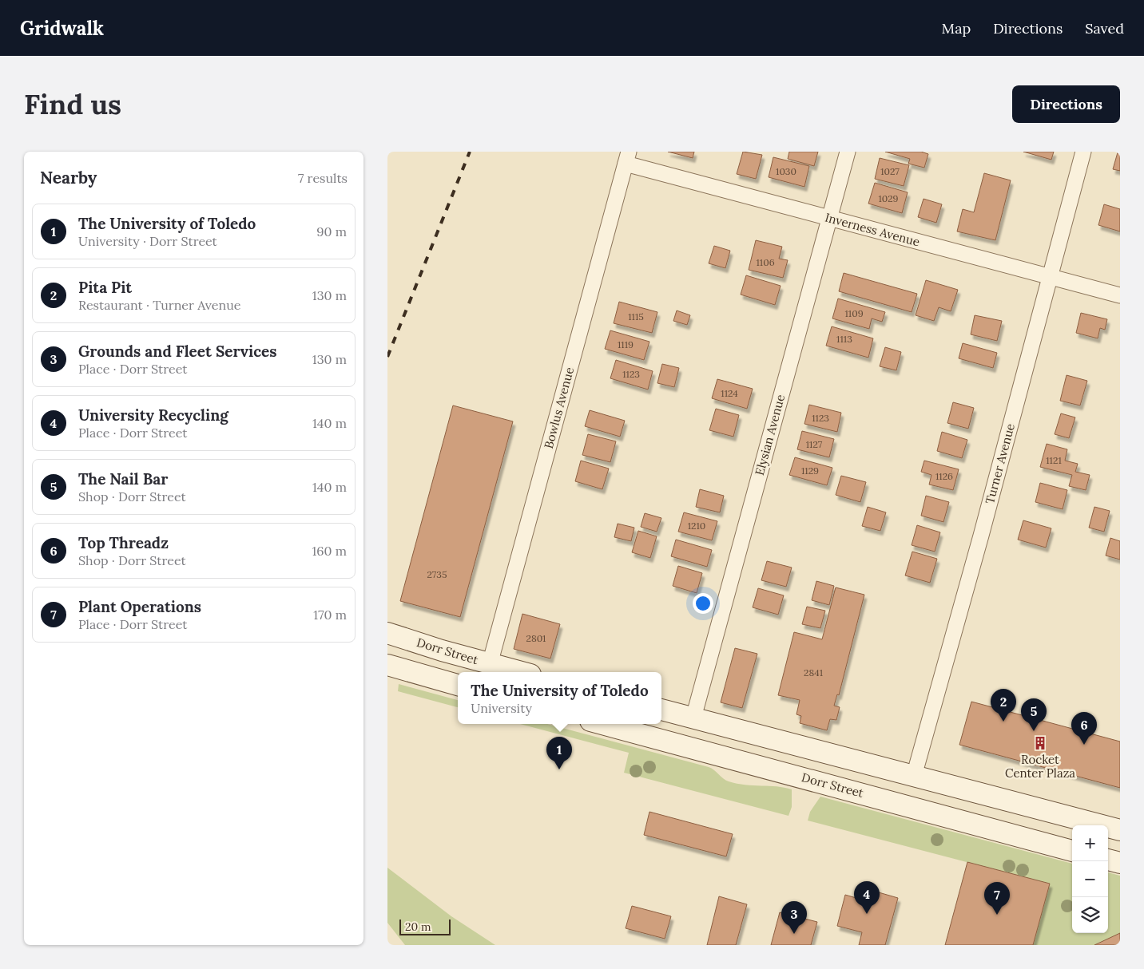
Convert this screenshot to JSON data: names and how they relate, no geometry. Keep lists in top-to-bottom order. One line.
{"streets":{"main road":["Dorr Street"],"street":["Inverness Avenue","Bowlus Avenue","Elysian Avenue","Turner Avenue"]},"crossings":[["Inverness Avenue","Bowlus Avenue"],["Inverness Avenue","Elysian Avenue"],["Inverness Avenue","Turner Avenue"],["Bowlus Avenue","Dorr Street"]],"places":{"building":["Rocket Center Plaza"]},"house_numbers":["1030","1027","1029","1106","1109","1115","1113","1119","1123","1124","1123","1127","1121","1129","1126","1210","2735","2801","2841"],"scale_bar":"20 m","page":{"header":"Gridwalk","nav":["Map","Directions","Saved"],"buttons":"Directions","title":"Find us","heading":["Nearby","7 results"],"list":[{"mark":"1","name":"The University of Toledo","note":"University · Dorr Street","value":"90 m"},{"mark":"2","name":"Pita Pit","note":"Restaurant · Turner Avenue","value":"130 m"},{"mark":"3","name":"Grounds and Fleet Services","note":"Place · Dorr Street","value":"130 m"},{"mark":"4","name":"University Recycling","note":"Place · Dorr Street","value":"140 m"},{"mark":"5","name":"The Nail Bar","note":"Shop · Dorr Street","value":"140 m"},{"mark":"6","name":"Top Threadz","note":"Shop · Dorr Street","value":"160 m"},{"mark":"7","name":"Plant Operations","note":"Place · Dorr Street","value":"170 m"}],"popup":["The University of Toledo","University"],"pins":["2","5","6","1","4","7","3"],"map_buttons":["+","−"],"scale":"20 m"}}
